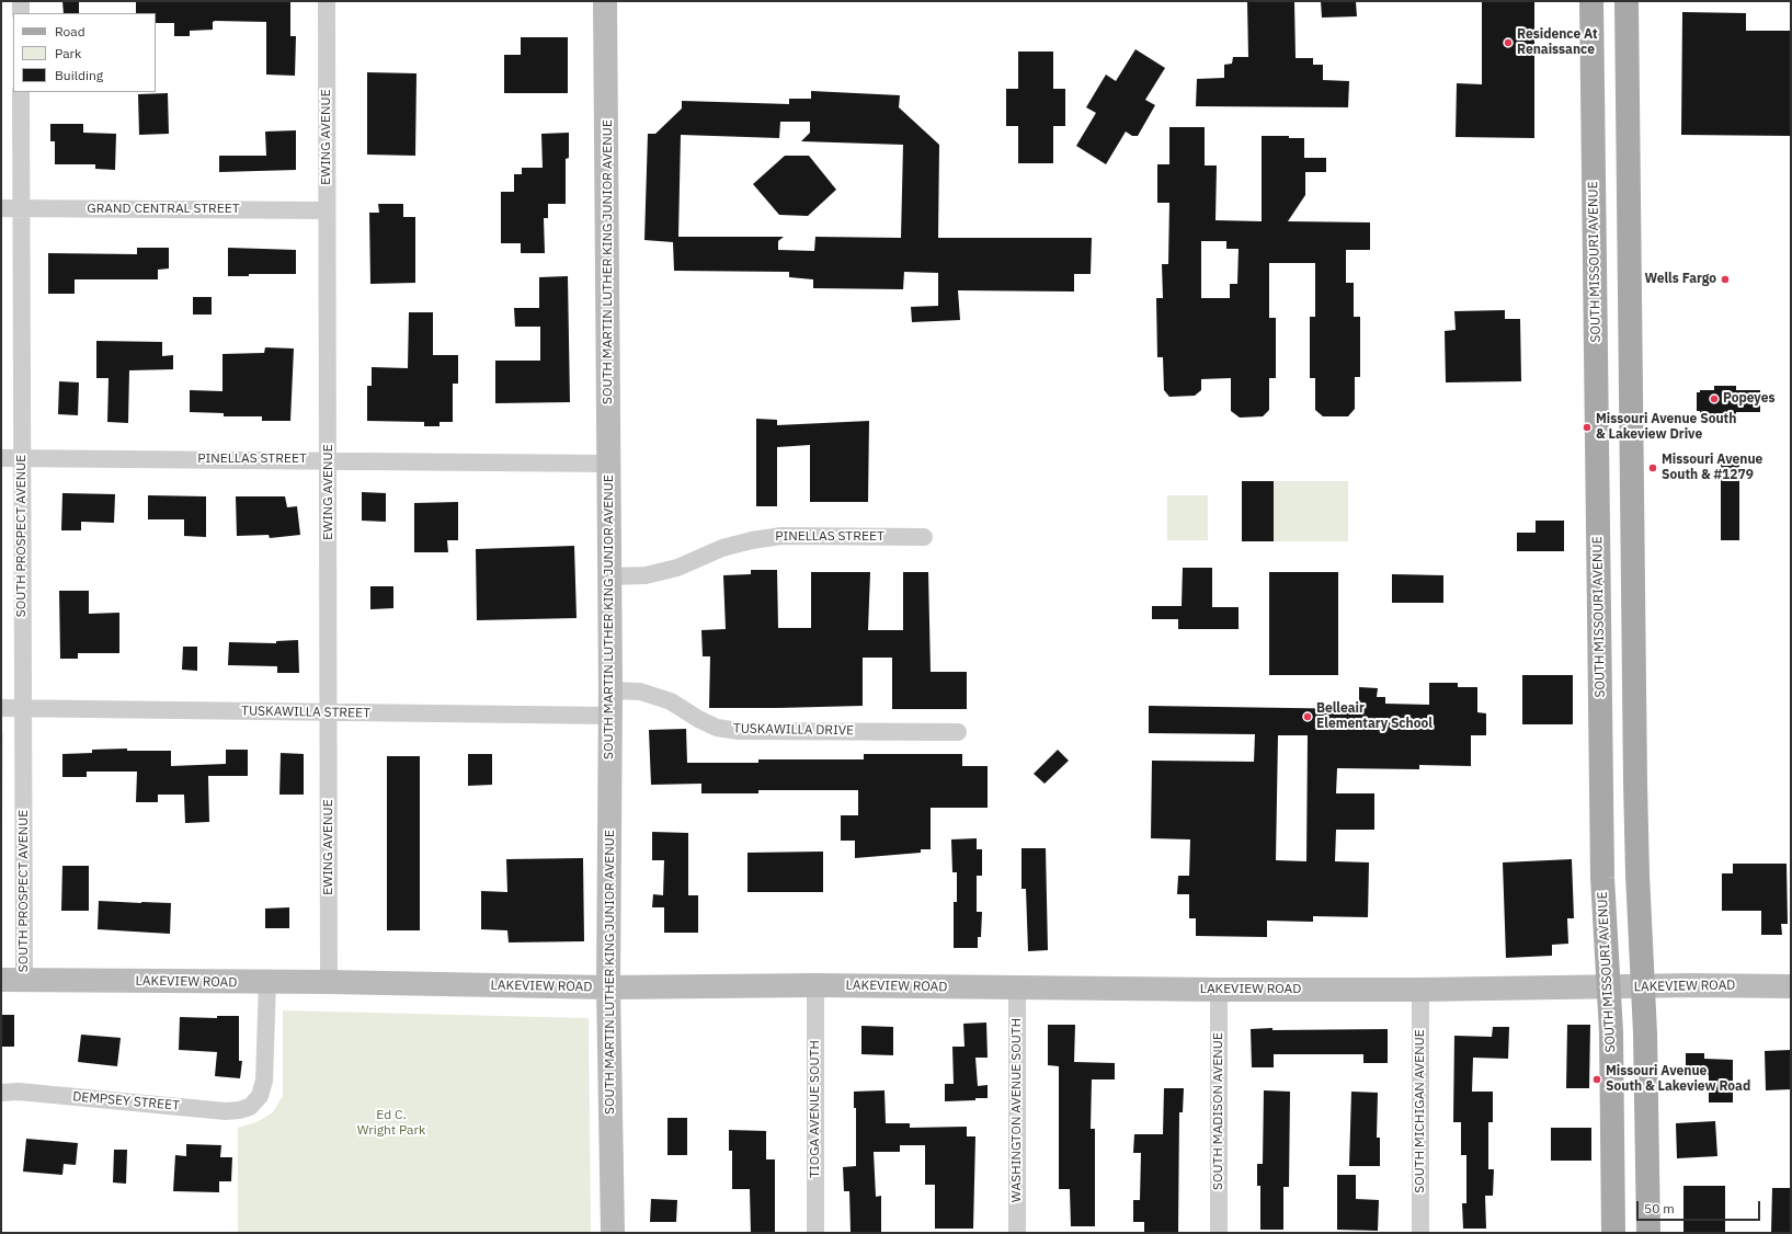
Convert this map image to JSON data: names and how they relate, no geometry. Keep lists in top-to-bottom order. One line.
{"streets":{"main road":["SOUTH MISSOURI AVENUE"],"street":["EWING AVENUE","GRAND CENTRAL STREET","SOUTH MARTIN LUTHER KING JUNIOR AVENUE","PINELLAS STREET","SOUTH PROSPECT AVENUE","TUSKAWILLA STREET","TUSKAWILLA DRIVE","LAKEVIEW ROAD","DEMPSEY STREET","TIOGA AVENUE SOUTH","WASHINGTON AVENUE SOUTH","SOUTH MADISON AVENUE","SOUTH MICHIGAN AVENUE"]},"crossings":[["EWING AVENUE","GRAND CENTRAL STREET"],["EWING AVENUE","PINELLAS STREET"],["EWING AVENUE","TUSKAWILLA STREET"],["EWING AVENUE","LAKEVIEW ROAD"],["GRAND CENTRAL STREET","SOUTH PROSPECT AVENUE"],["SOUTH MARTIN LUTHER KING JUNIOR AVENUE","PINELLAS STREET"],["SOUTH MARTIN LUTHER KING JUNIOR AVENUE","TUSKAWILLA STREET"],["SOUTH MARTIN LUTHER KING JUNIOR AVENUE","TUSKAWILLA DRIVE"],["SOUTH MARTIN LUTHER KING JUNIOR AVENUE","LAKEVIEW ROAD"],["SOUTH MISSOURI AVENUE","LAKEVIEW ROAD"],["PINELLAS STREET","SOUTH PROSPECT AVENUE"],["SOUTH PROSPECT AVENUE","TUSKAWILLA STREET"],["SOUTH PROSPECT AVENUE","LAKEVIEW ROAD"],["LAKEVIEW ROAD","DEMPSEY STREET"],["LAKEVIEW ROAD","TIOGA AVENUE SOUTH"],["LAKEVIEW ROAD","WASHINGTON AVENUE SOUTH"],["LAKEVIEW ROAD","SOUTH MADISON AVENUE"],["LAKEVIEW ROAD","SOUTH MICHIGAN AVENUE"]],"parks":["Ed C. Wright Park"],"places":["Residence At Renaissance","Wells Fargo","Popeyes","Missouri Avenue South & Lakeview Drive","Missouri Avenue South & #1279","Belleair Elementary School","Missouri Avenue South & Lakeview Road"],"legend":["Road","Park","Building"],"scale_bar":"50 m"}
